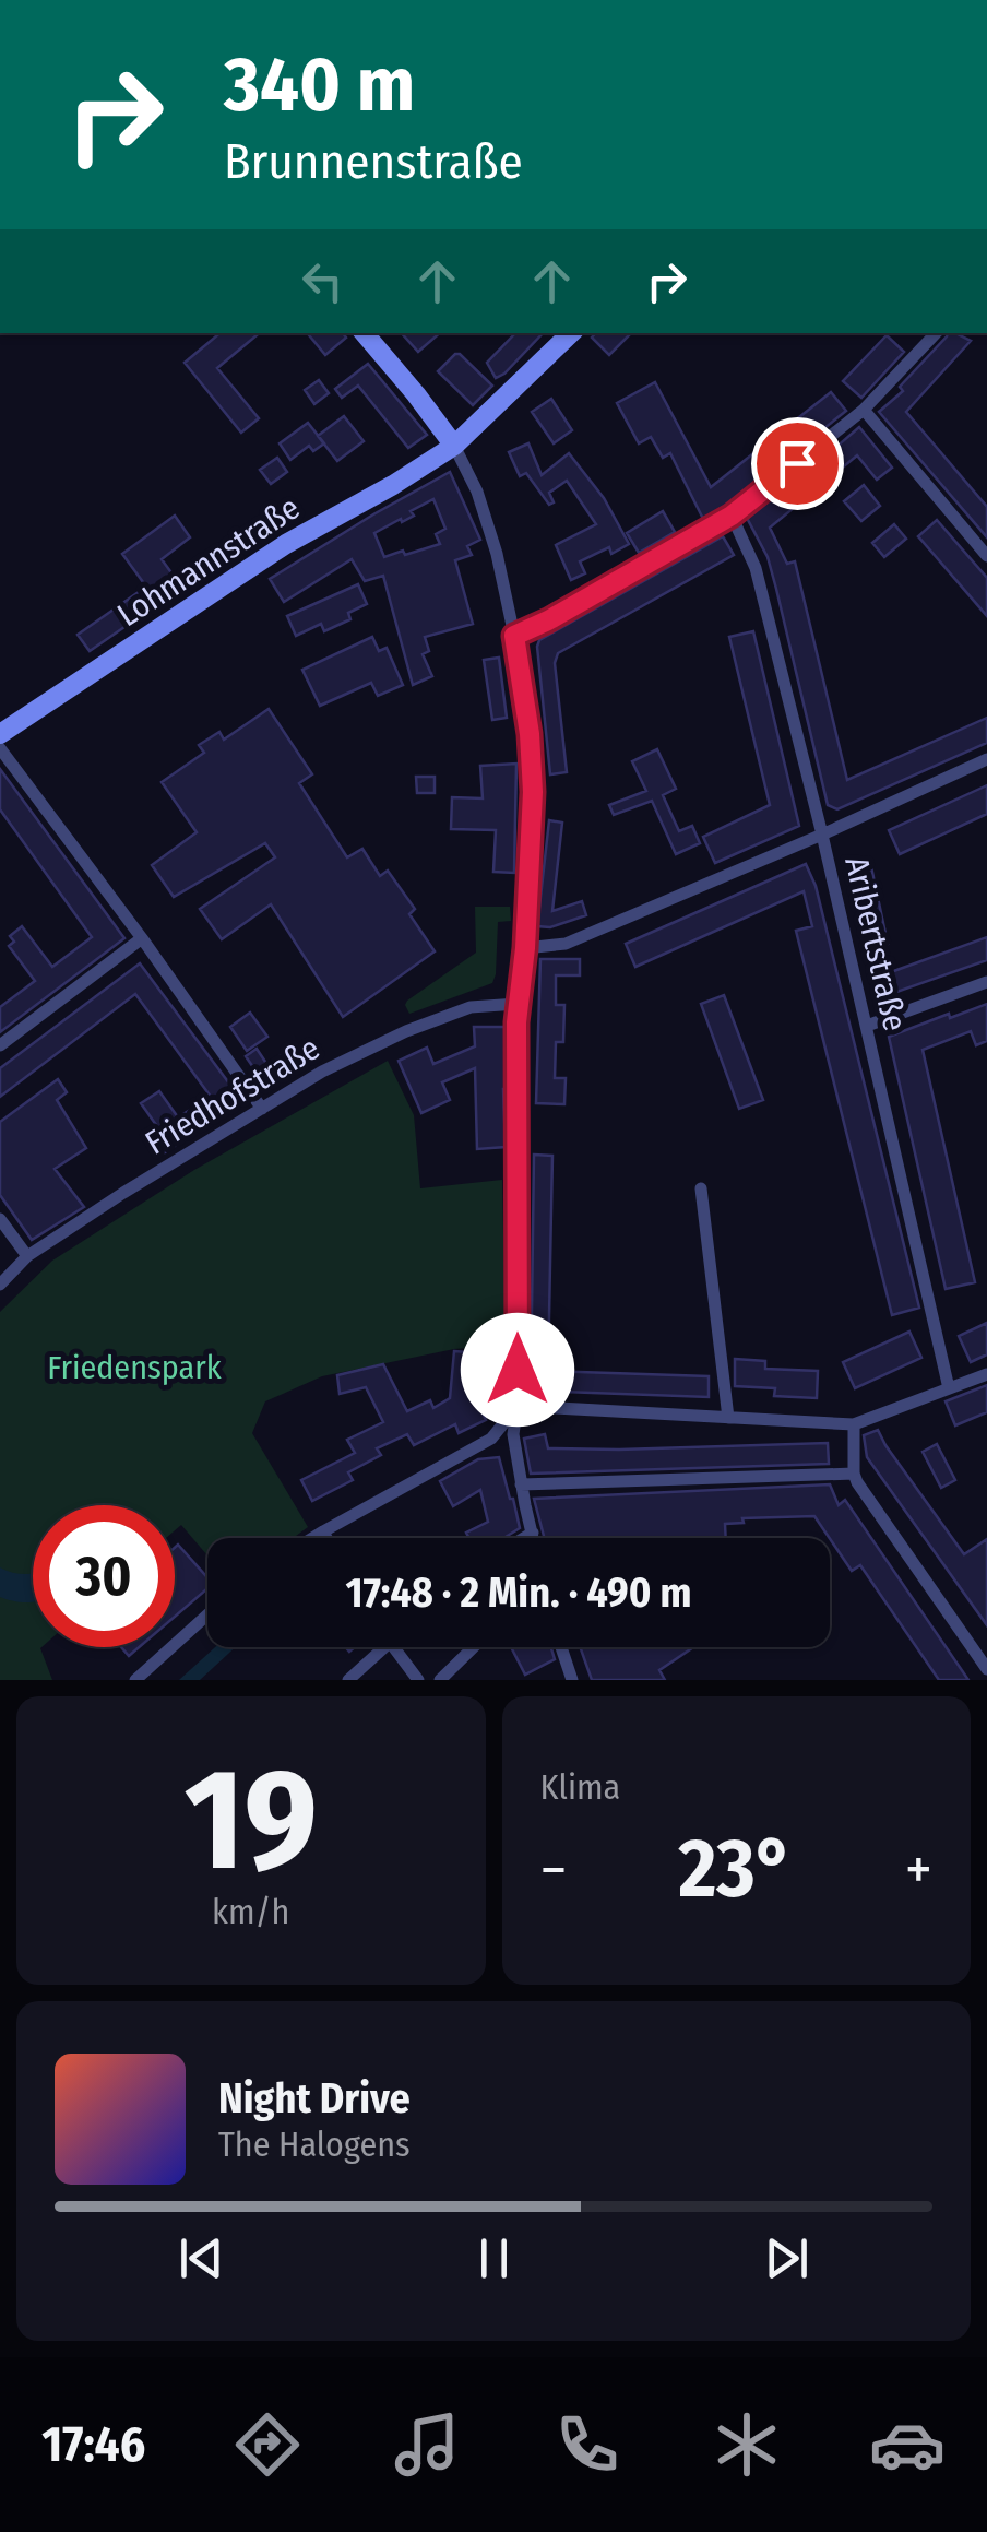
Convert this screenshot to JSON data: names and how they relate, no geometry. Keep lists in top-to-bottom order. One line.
{"streets":{"main road":["Lohmannstraße"],"street":["Aribertstraße","Friedhofstraße"]},"parks":["Friedenspark"],"page":{"turn":["340 m","Brunnenstraße"],"limit":"30","trip":"17:48 · 2 Min. · 490 m","tile":[["19","km/h"],"Klima"],"heat":["−","23°","+"],"song":["Night Drive","The Halogens"],"tabs":"17:46"}}
